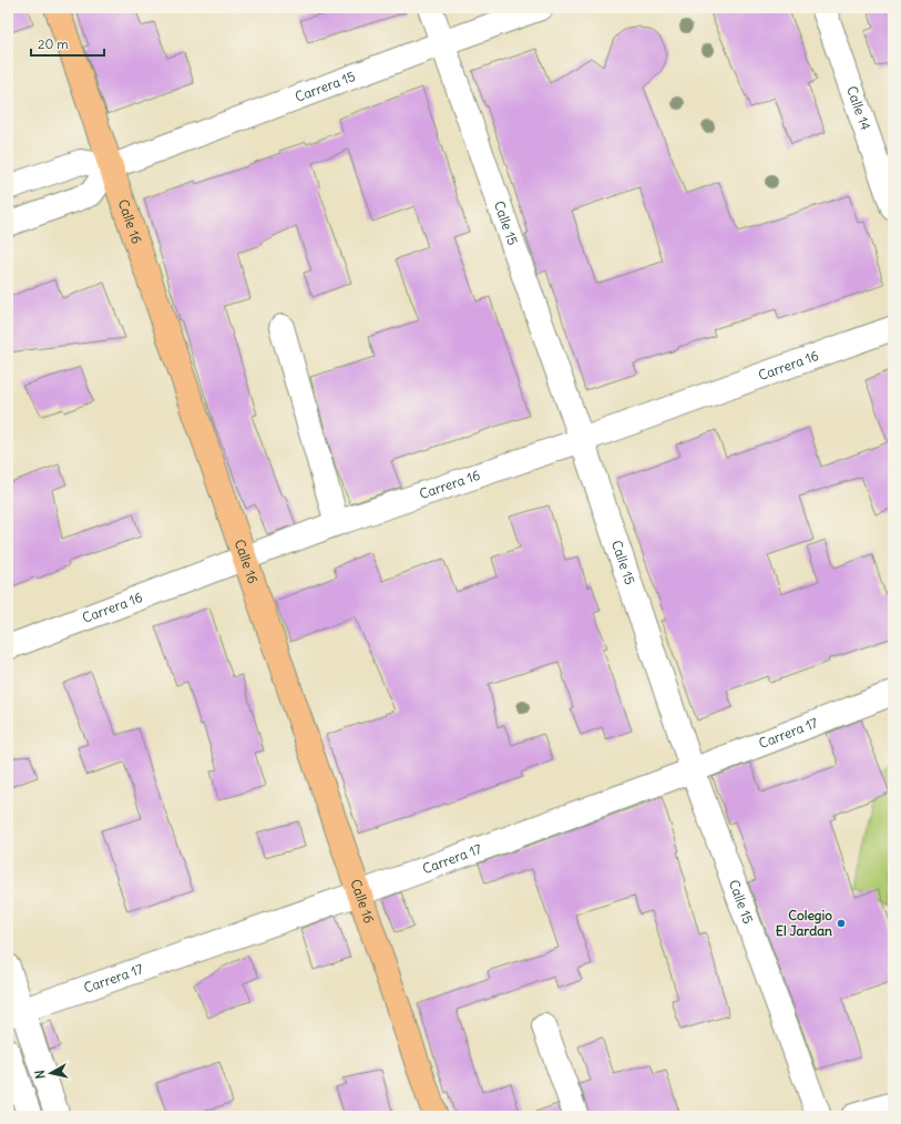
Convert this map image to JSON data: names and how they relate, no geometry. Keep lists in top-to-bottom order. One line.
{"streets":{"highway":["Calle 16"],"street":["Carrera 15","Calle 14","Calle 15","Carrera 16","Carrera 17"]},"crossings":[["Carrera 15","Calle 16"],["Carrera 15","Calle 15"],["Calle 16","Carrera 16"],["Calle 16","Carrera 17"],["Calle 15","Carrera 16"],["Calle 15","Carrera 17"]],"places":["Colegio El Jardan"],"scale_bar":"20 m","north":"left"}
